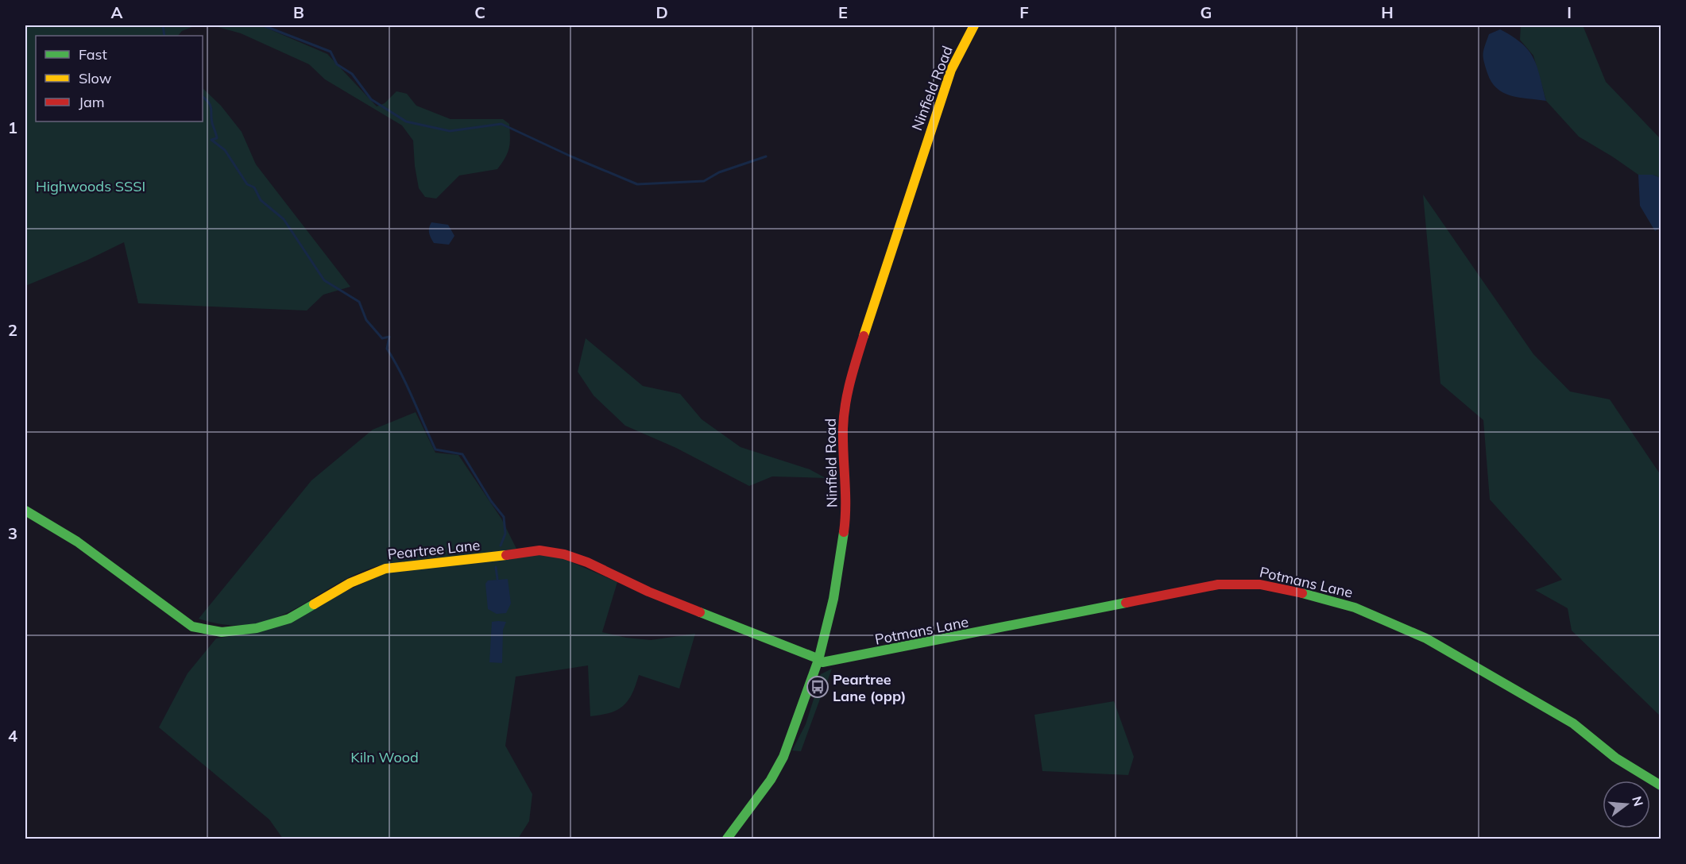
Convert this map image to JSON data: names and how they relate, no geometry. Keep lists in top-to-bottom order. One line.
{"streets":{"street":["Ninfield Road","Peartree Lane","Potmans Lane"]},"crossings":[["Ninfield Road","Peartree Lane"],["Ninfield Road","Potmans Lane"],["Peartree Lane","Potmans Lane"]],"parks":["Highwoods SSSI","Kiln Wood"],"places":{"bus stop":["Peartree Lane (opp)"]},"legend":["Fast","Slow","Jam"],"north":"right","grid":{"columns":["A","B","C","D","E","F","G","H","I"],"rows":["1","2","3","4"]}}
